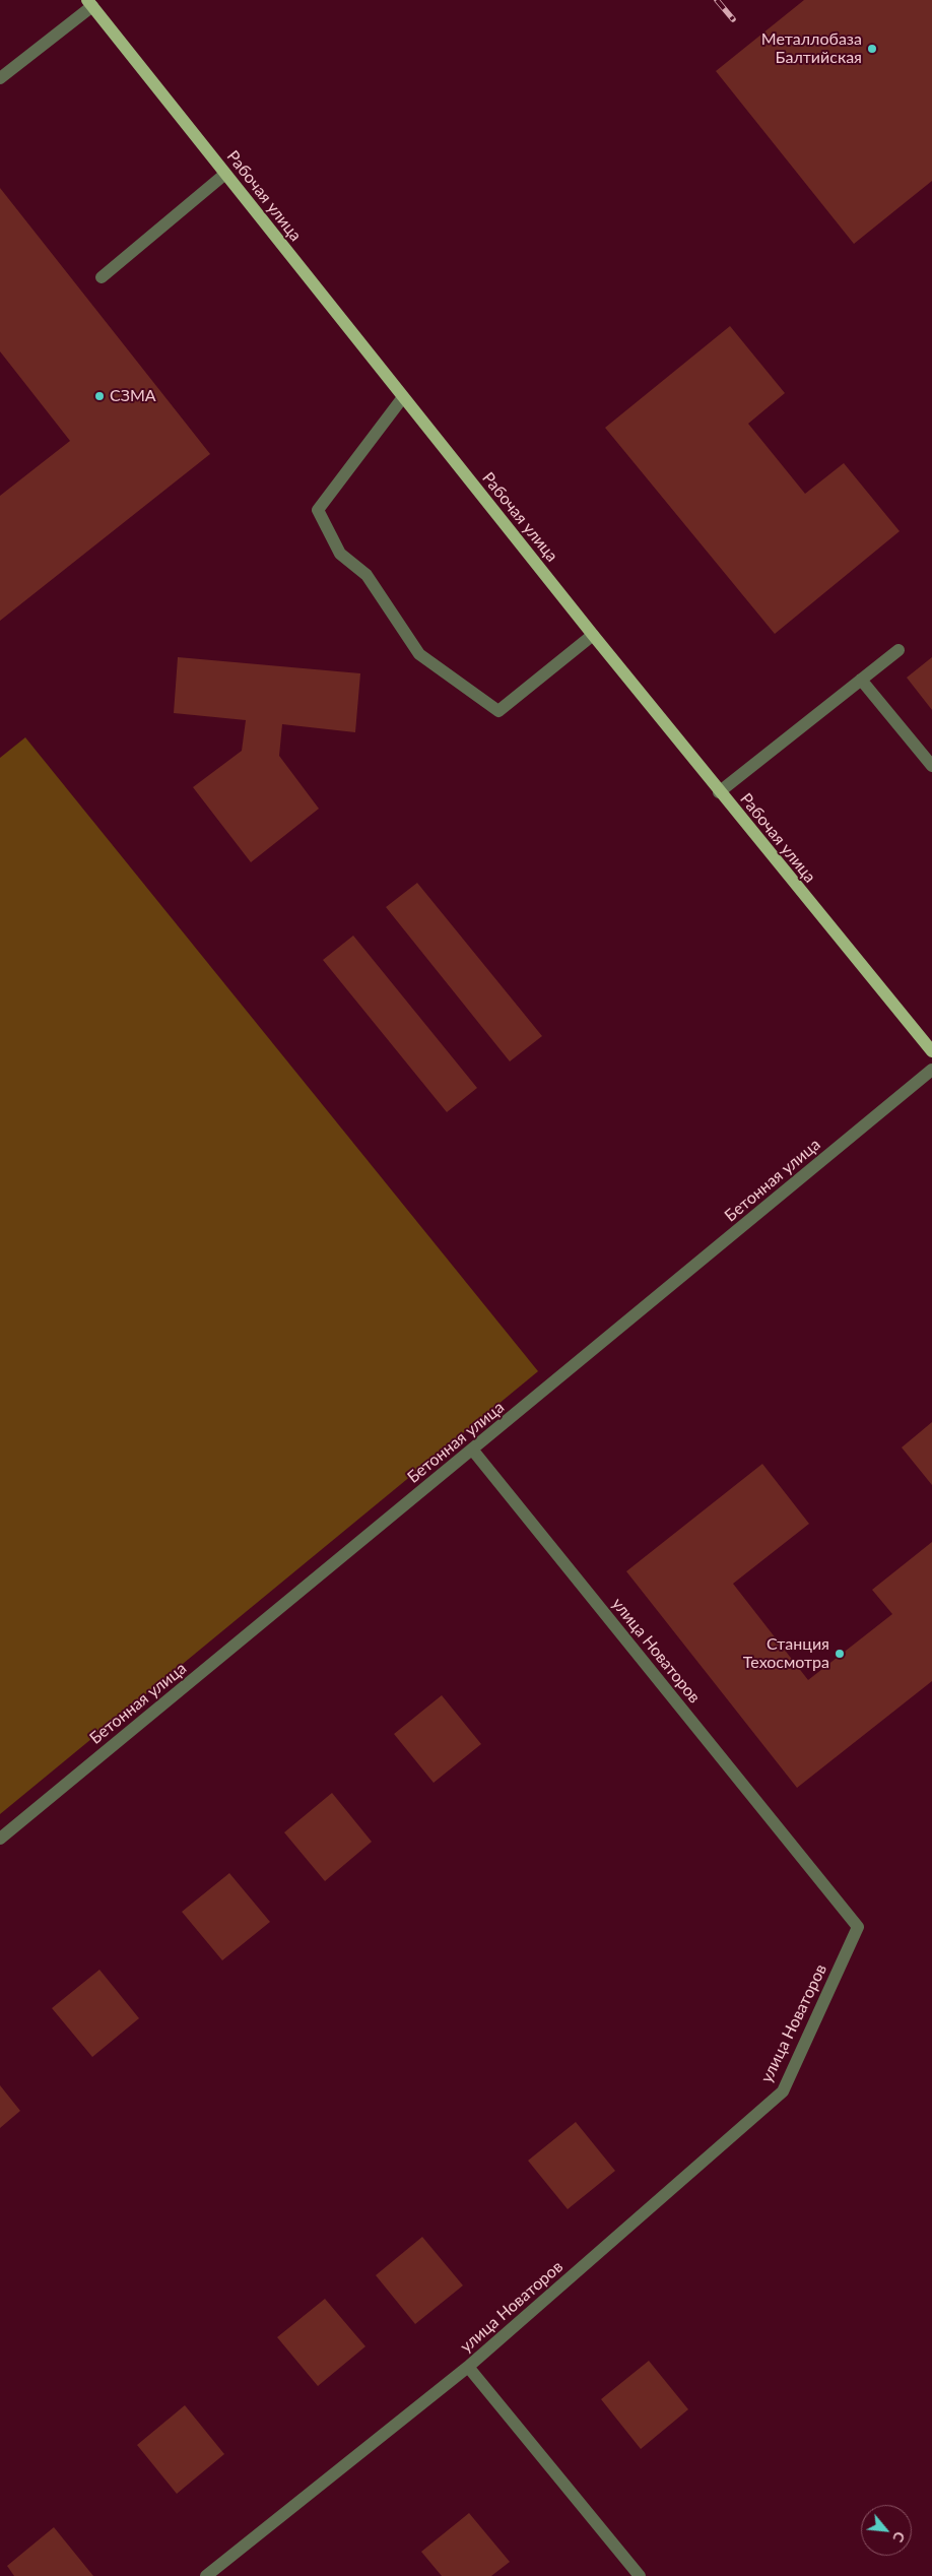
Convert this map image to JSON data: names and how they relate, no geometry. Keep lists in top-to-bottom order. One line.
{"streets":{"main road":["Рабочая улица"],"street":["Бетонная улица","улица Новаторов"]},"crossings":[["Бетонная улица","улица Новаторов"]],"places":["Металлобаза Балтийская","СЗМА","Станция Техосмотра"],"north":"bottom right"}
